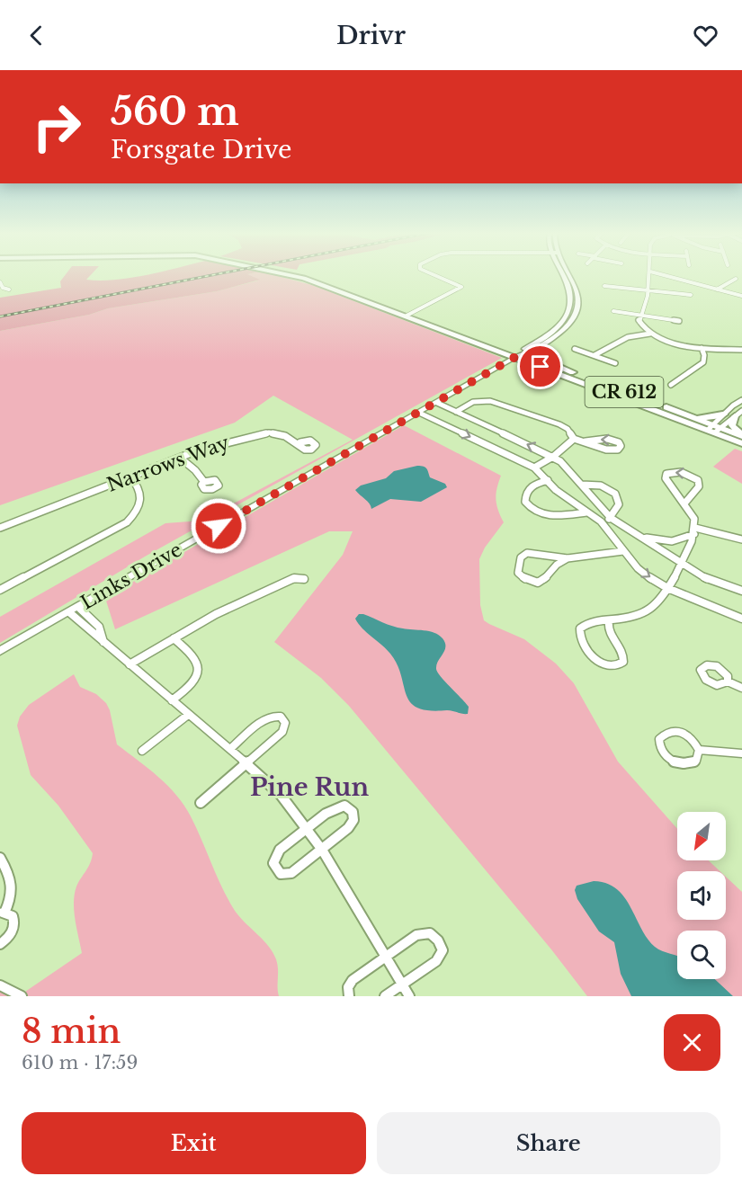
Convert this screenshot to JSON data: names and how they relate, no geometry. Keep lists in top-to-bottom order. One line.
{"streets":{"main road":["CR 612"],"street":["Narrows Way","Links Drive"]},"crossings":[["CR 612","Links Drive"]],"districts":["Pine Run"],"north":"bottom left","page":{"header":"Drivr","turn":["560 m","Forsgate Drive"],"heading":["8 min","610 m · 17:59"],"buttons":["Exit","Share"]}}
